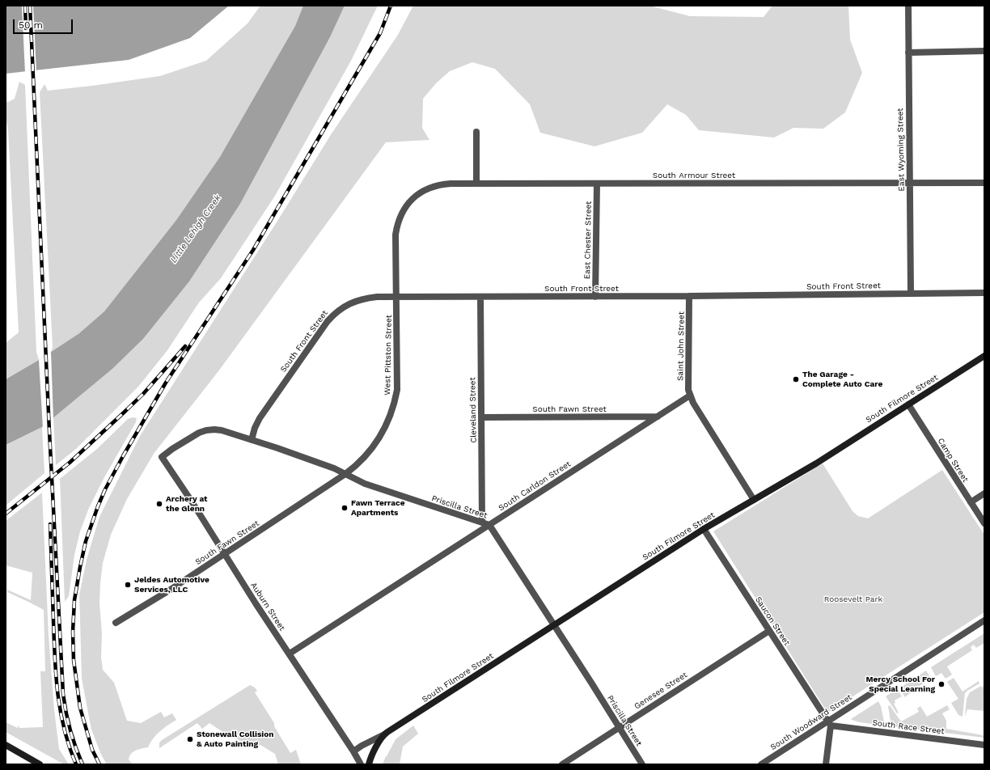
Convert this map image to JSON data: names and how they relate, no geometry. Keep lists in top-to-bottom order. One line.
{"streets":{"street":["East Wyoming Street","South Armour Street","East Chester Street","South Front Street","Saint John Street","West Pittston Street","South Filmore Street","South Fawn Street","Cleveland Street","Camp Street","South Carldon Street","Priscilla Street","Auburn Street","Saucon Street","Genesee Street","South Woodward Street","South Race Street"]},"crossings":[["East Wyoming Street","South Armour Street"],["East Wyoming Street","South Front Street"],["South Armour Street","East Chester Street"],["South Armour Street","West Pittston Street"],["East Chester Street","South Front Street"],["South Front Street","Saint John Street"],["South Front Street","West Pittston Street"],["South Front Street","Cleveland Street"],["South Front Street","Priscilla Street"],["Saint John Street","South Carldon Street"],["West Pittston Street","South Fawn Street"],["West Pittston Street","Priscilla Street"],["South Filmore Street","Camp Street"],["South Filmore Street","Priscilla Street"],["South Filmore Street","Auburn Street"],["South Filmore Street","Saucon Street"],["South Fawn Street","Cleveland Street"],["South Fawn Street","South Carldon Street"],["South Fawn Street","Priscilla Street"],["South Fawn Street","Auburn Street"],["Cleveland Street","South Carldon Street"],["Cleveland Street","Priscilla Street"],["South Carldon Street","Priscilla Street"],["South Carldon Street","Auburn Street"],["Priscilla Street","Auburn Street"],["Priscilla Street","Genesee Street"],["Saucon Street","Genesee Street"],["Saucon Street","South Woodward Street"],["Saucon Street","South Race Street"],["South Woodward Street","South Race Street"]],"water":["Little Lehigh Creek"],"parks":["Roosevelt Park"],"places":["The Garage - Complete Auto Care","Archery at the Glenn","Fawn Terrace Apartments","Jeldes Automotive Services, LLC","Mercy School For Special Learning","Stonewall Collision & Auto Painting"],"scale_bar":"50 m"}
